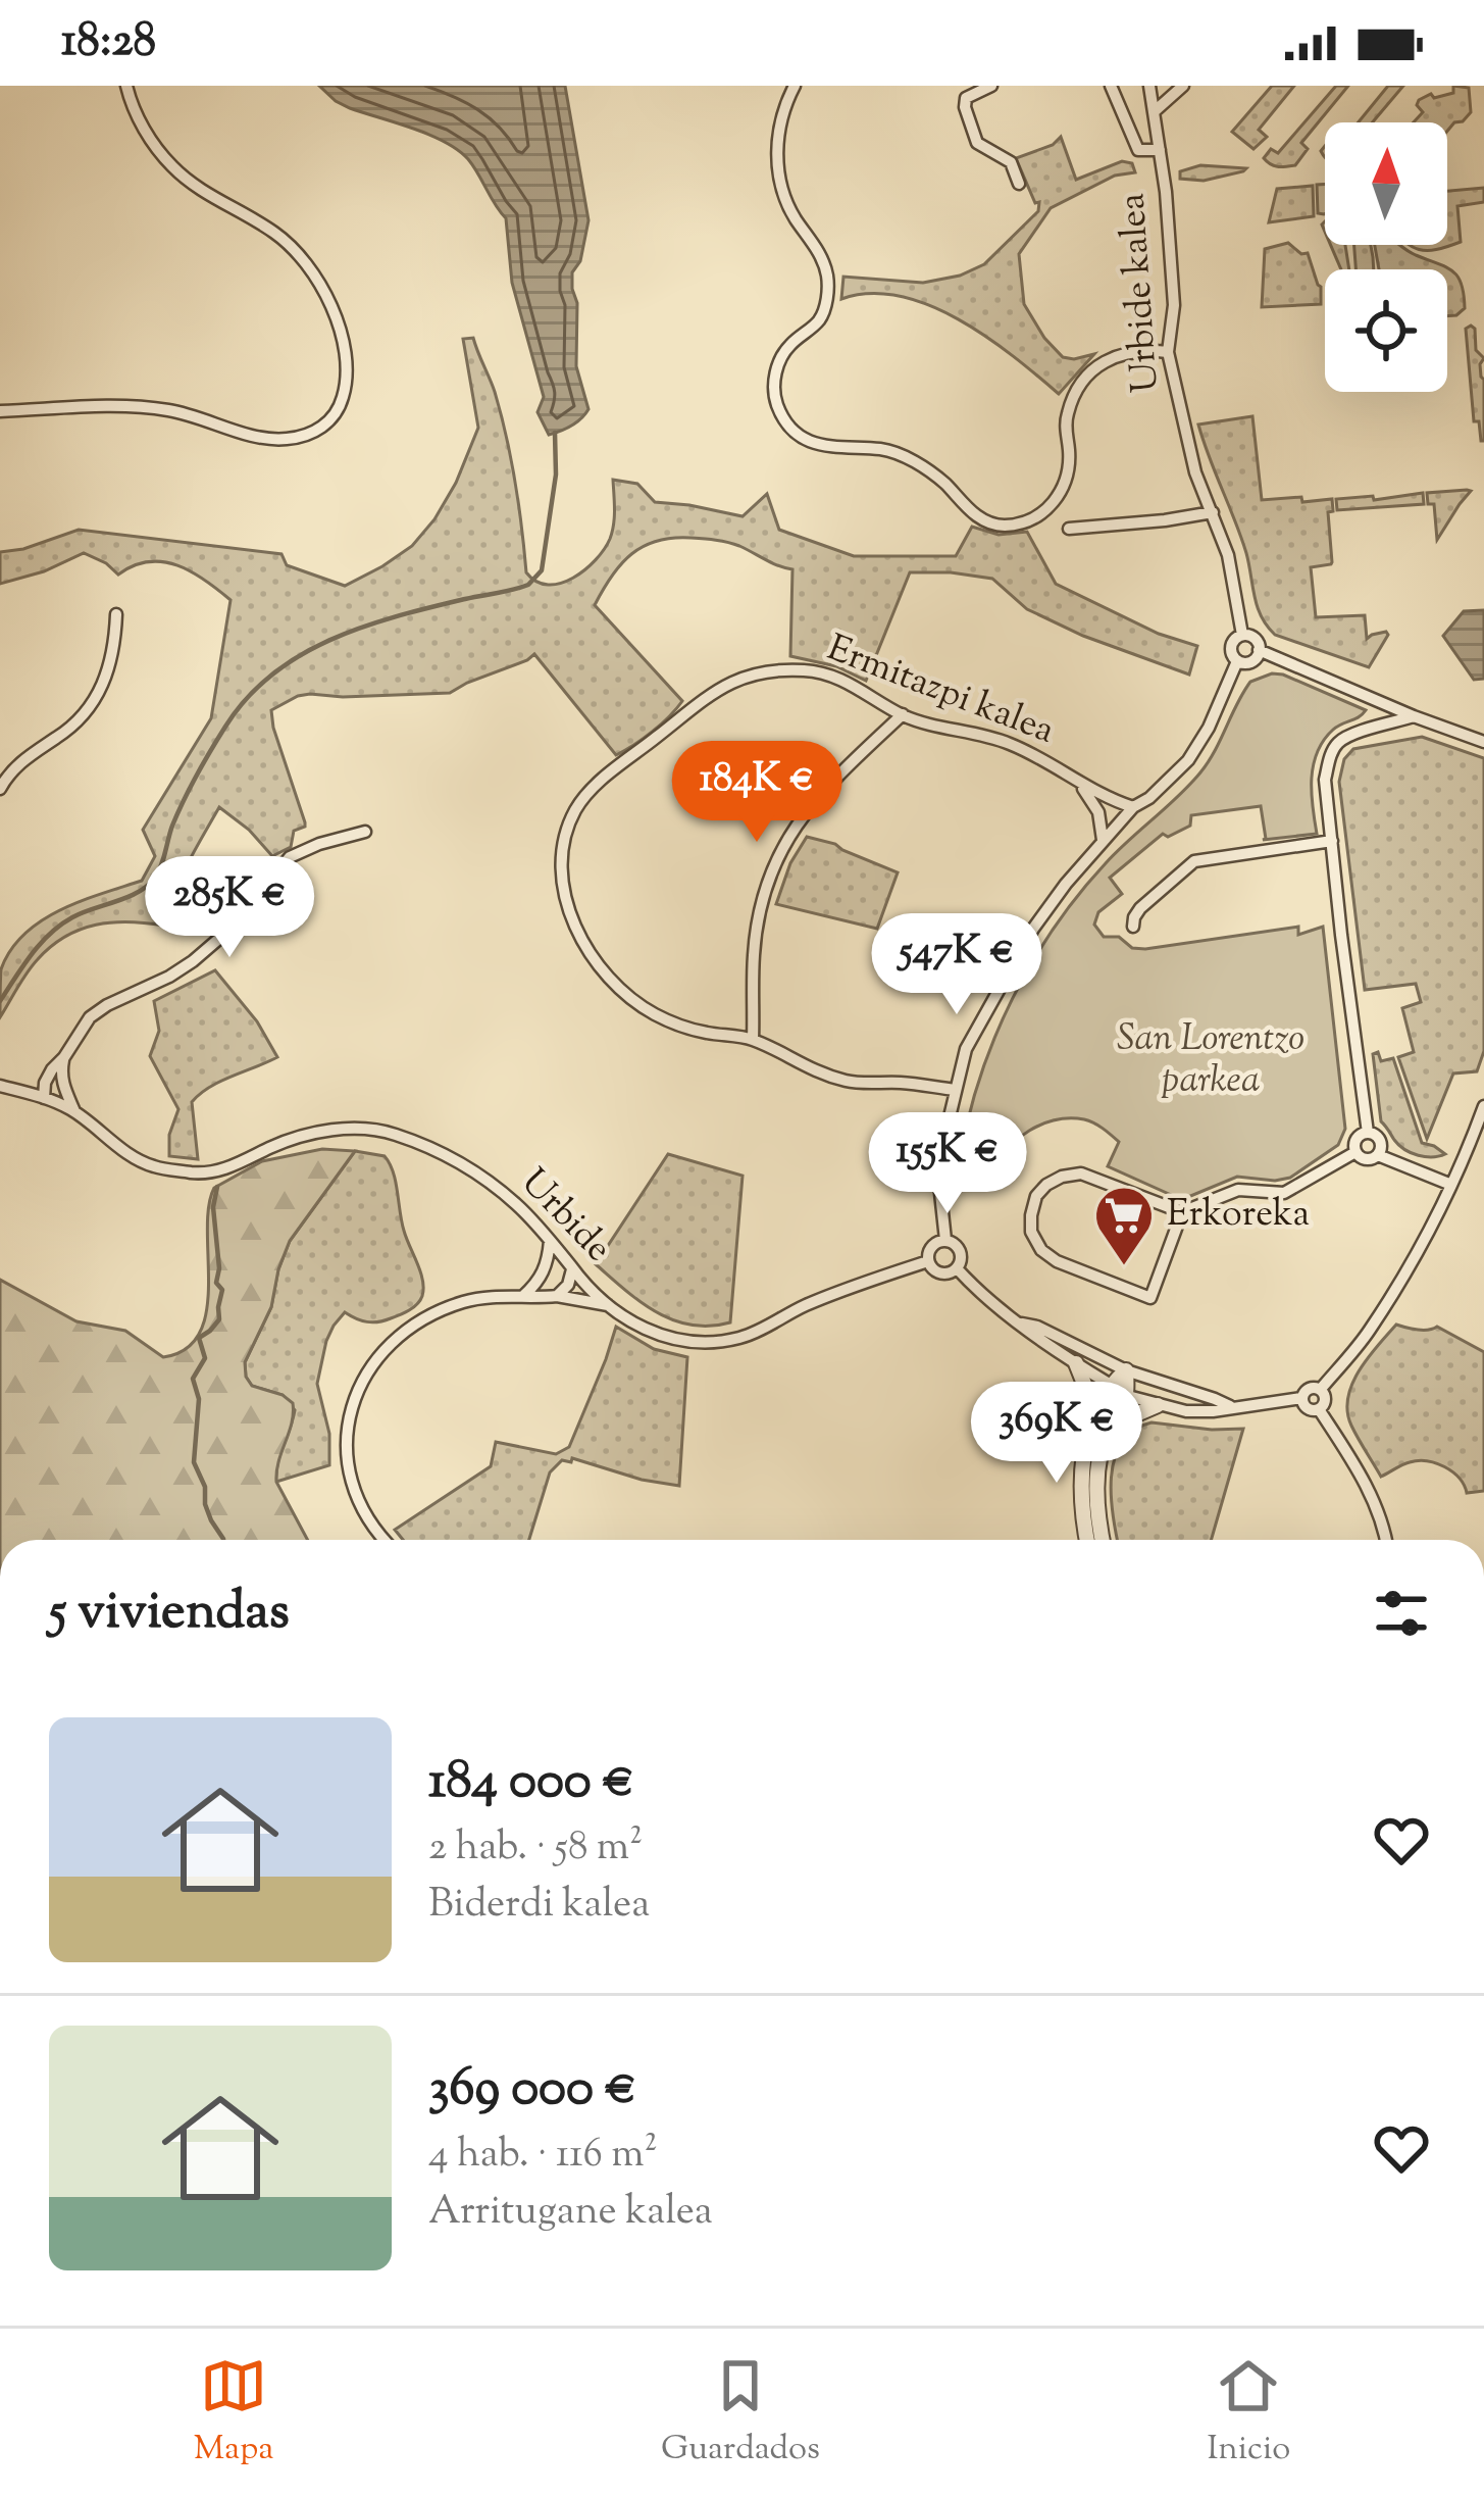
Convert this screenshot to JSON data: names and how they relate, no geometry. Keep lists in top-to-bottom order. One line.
{"streets":{"street":["Urbide kalea","Ermitazpi kalea","Urbide"]},"parks":["San Lorentzo parkea"],"places":{"supermarket":["Erkoreka"]},"north":"top","page":{"status":"18:28","price":["184K €","285K €","547K €","155K €","369K €"],"heading":"5 viviendas","list":[{"name":"184 000 €","note":"2 hab. · 58 m² · Biderdi kalea"},{"name":"369 000 €","note":"4 hab. · 116 m² · Arritugane kalea"}],"tabs":["Mapa","Guardados","Inicio"]}}
